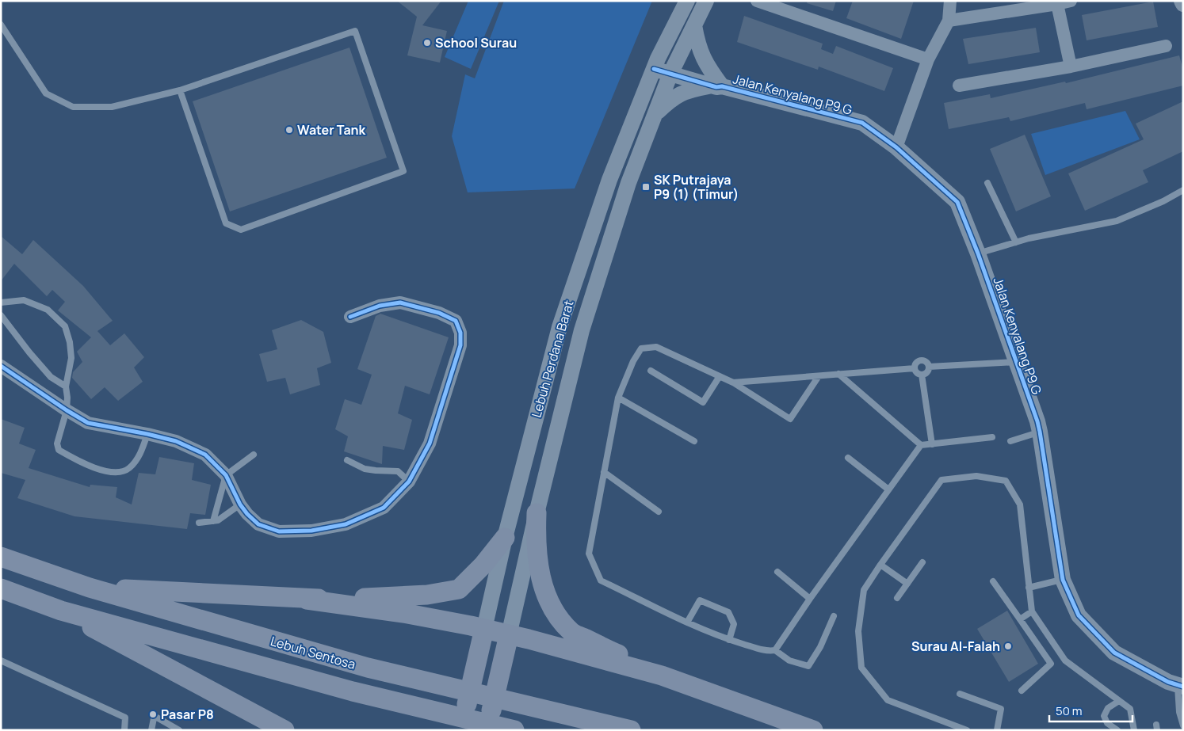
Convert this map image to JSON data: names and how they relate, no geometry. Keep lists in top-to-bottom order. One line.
{"streets":{"main road":["Lebuh Perdana Barat","Lebuh Sentosa"],"street":["Jalan Kenyalang P9 G"]},"crossings":[["Jalan Kenyalang P9 G","Lebuh Perdana Barat"]],"places":{"other":["School Surau","Water Tank","Surau Al-Falah","Pasar P8"],"transit":["SK Putrajaya P9 (1) (Timur)"]},"scale_bar":"50 m"}
